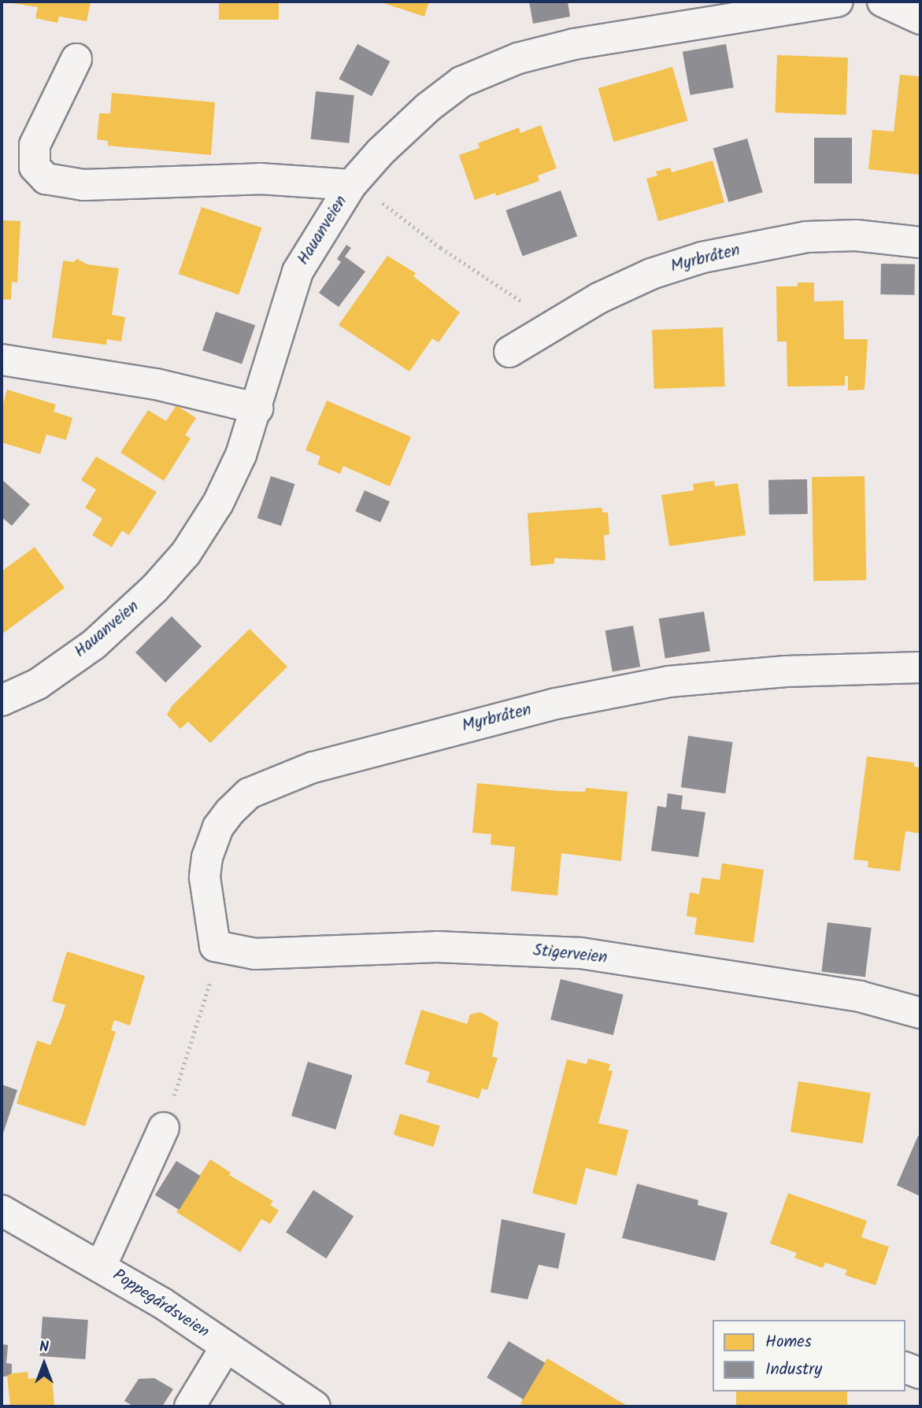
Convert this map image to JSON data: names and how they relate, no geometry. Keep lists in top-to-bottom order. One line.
{"streets":{"street":["Hauanveien","Myrbråten","Stigerveien","Poppegårdsveien"]},"crossings":[["Myrbråten","Stigerveien"]],"legend":["Homes","Industry"],"north":"top"}
